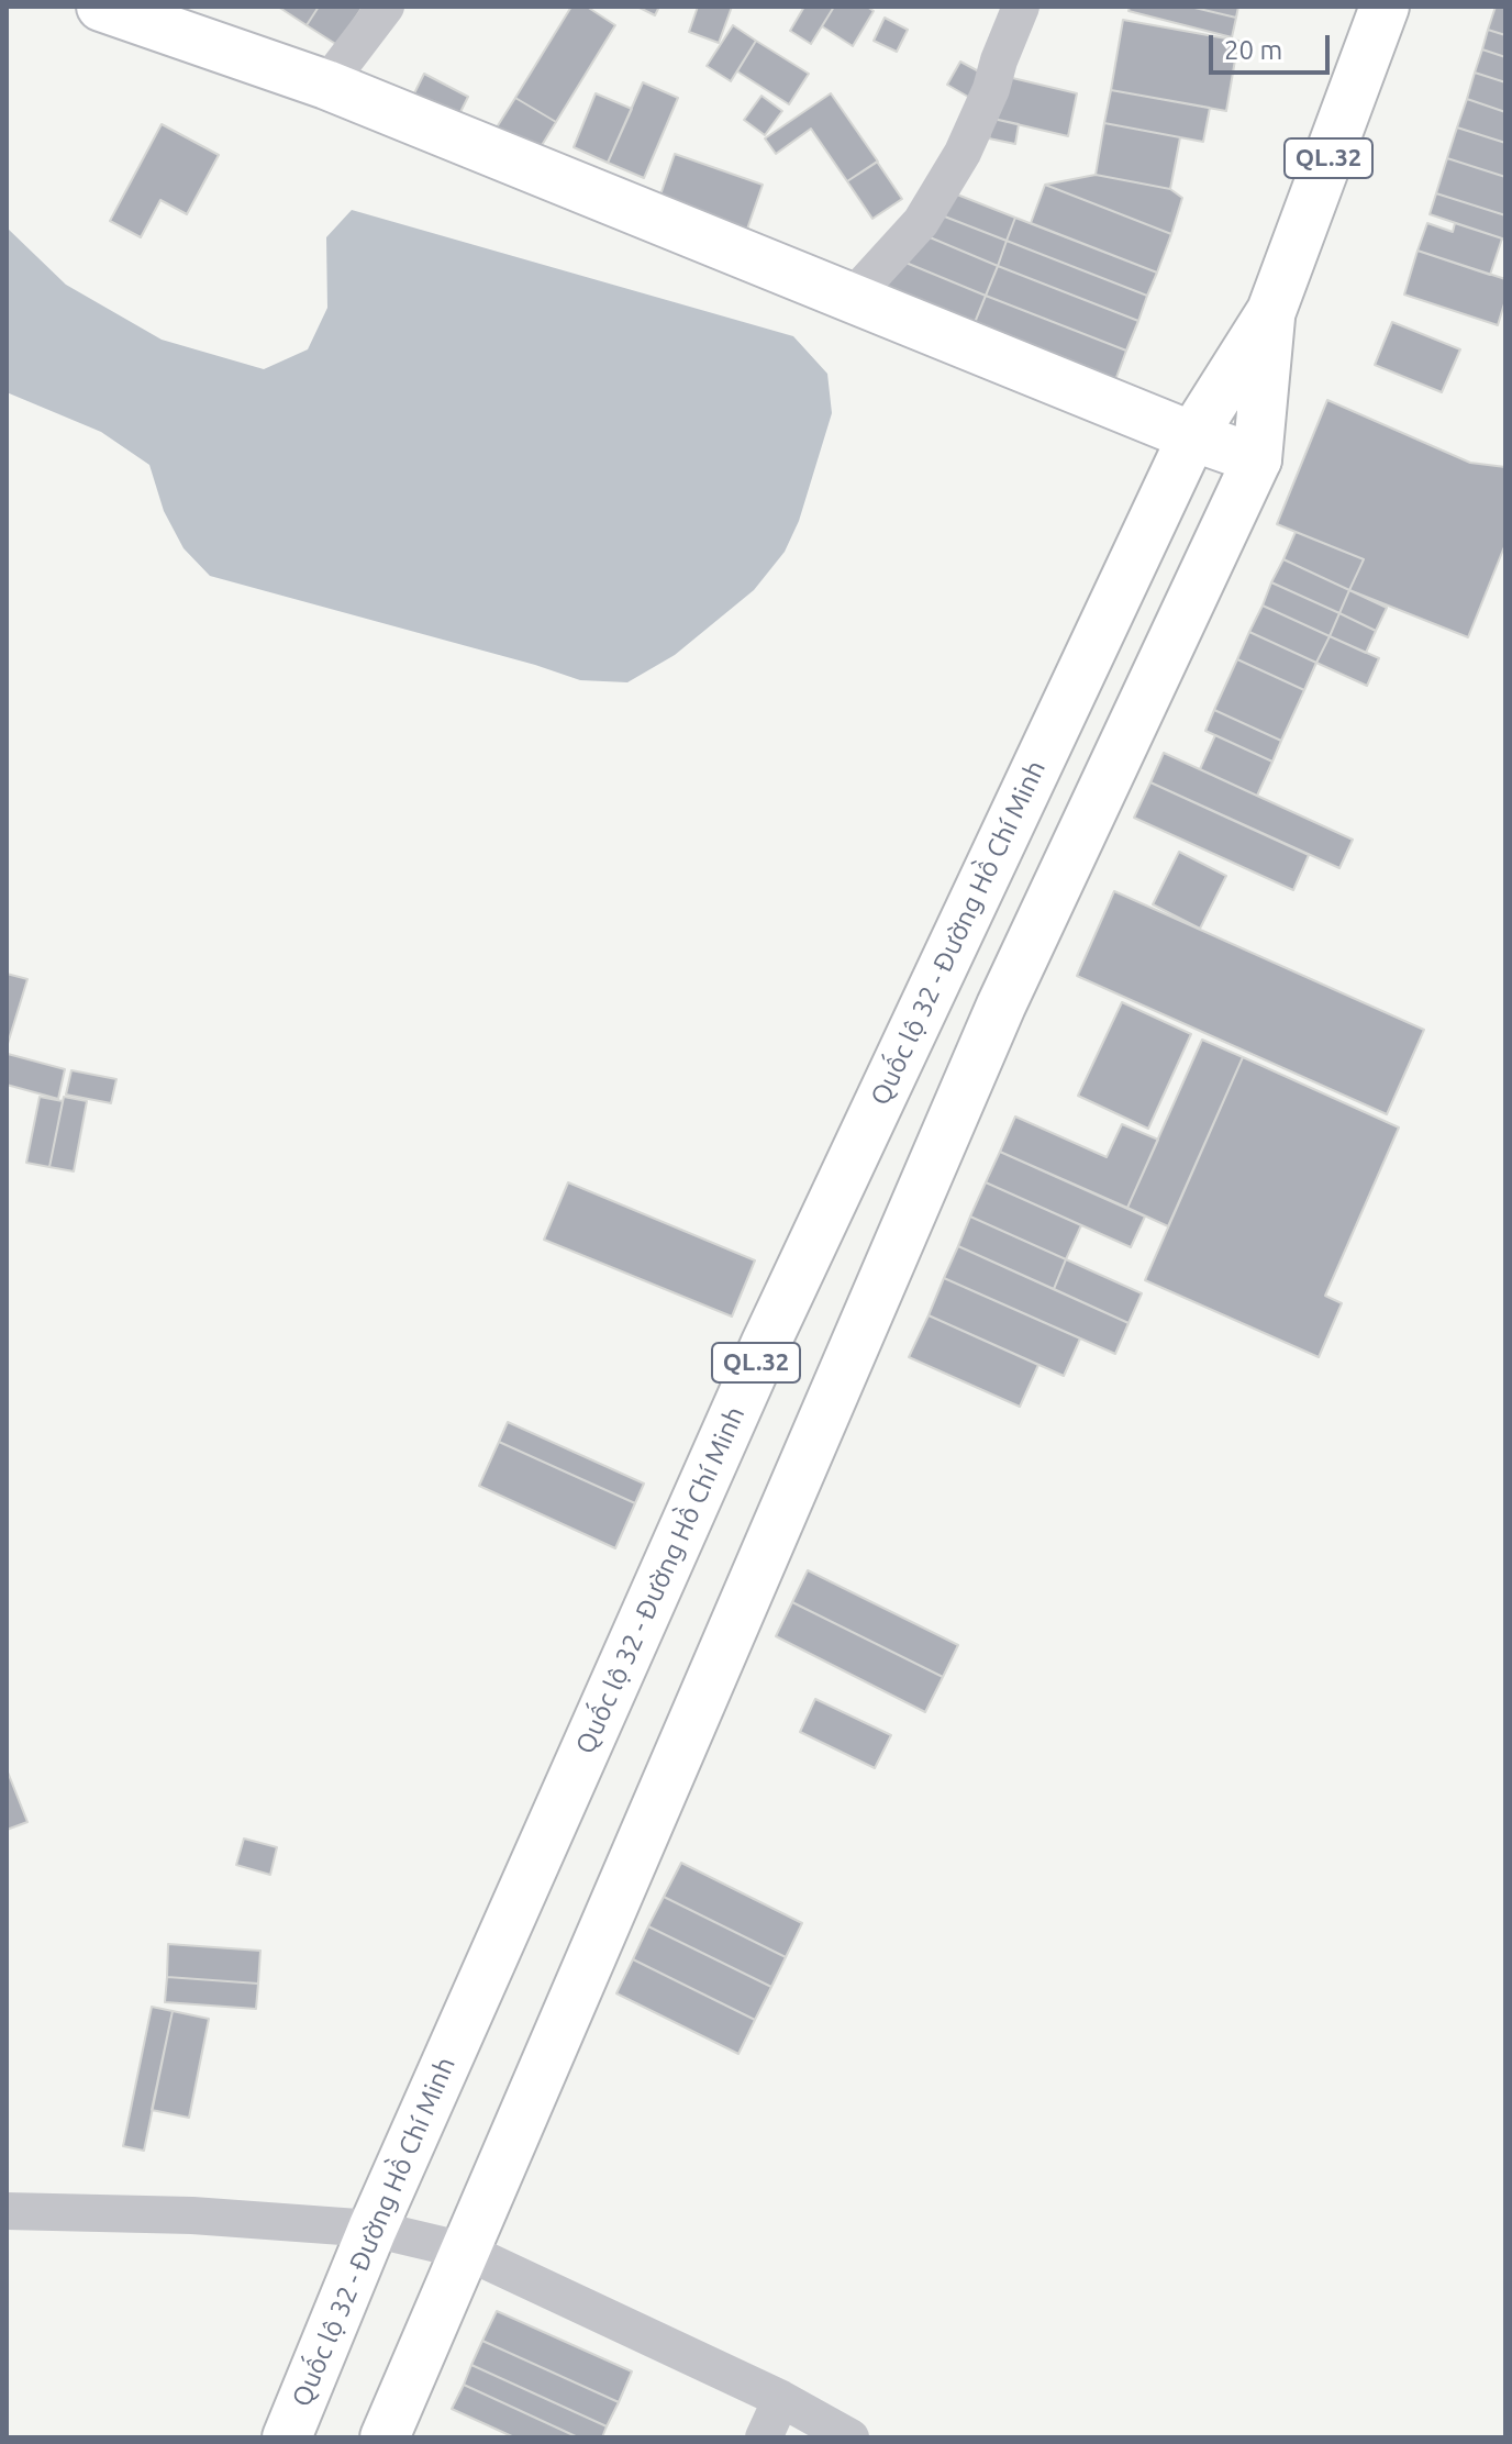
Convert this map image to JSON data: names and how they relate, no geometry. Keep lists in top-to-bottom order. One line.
{"streets":{"main road":["QL.32","Quốc lộ 32 - Đường Hồ Chí Minh"]},"scale_bar":"20 m"}
